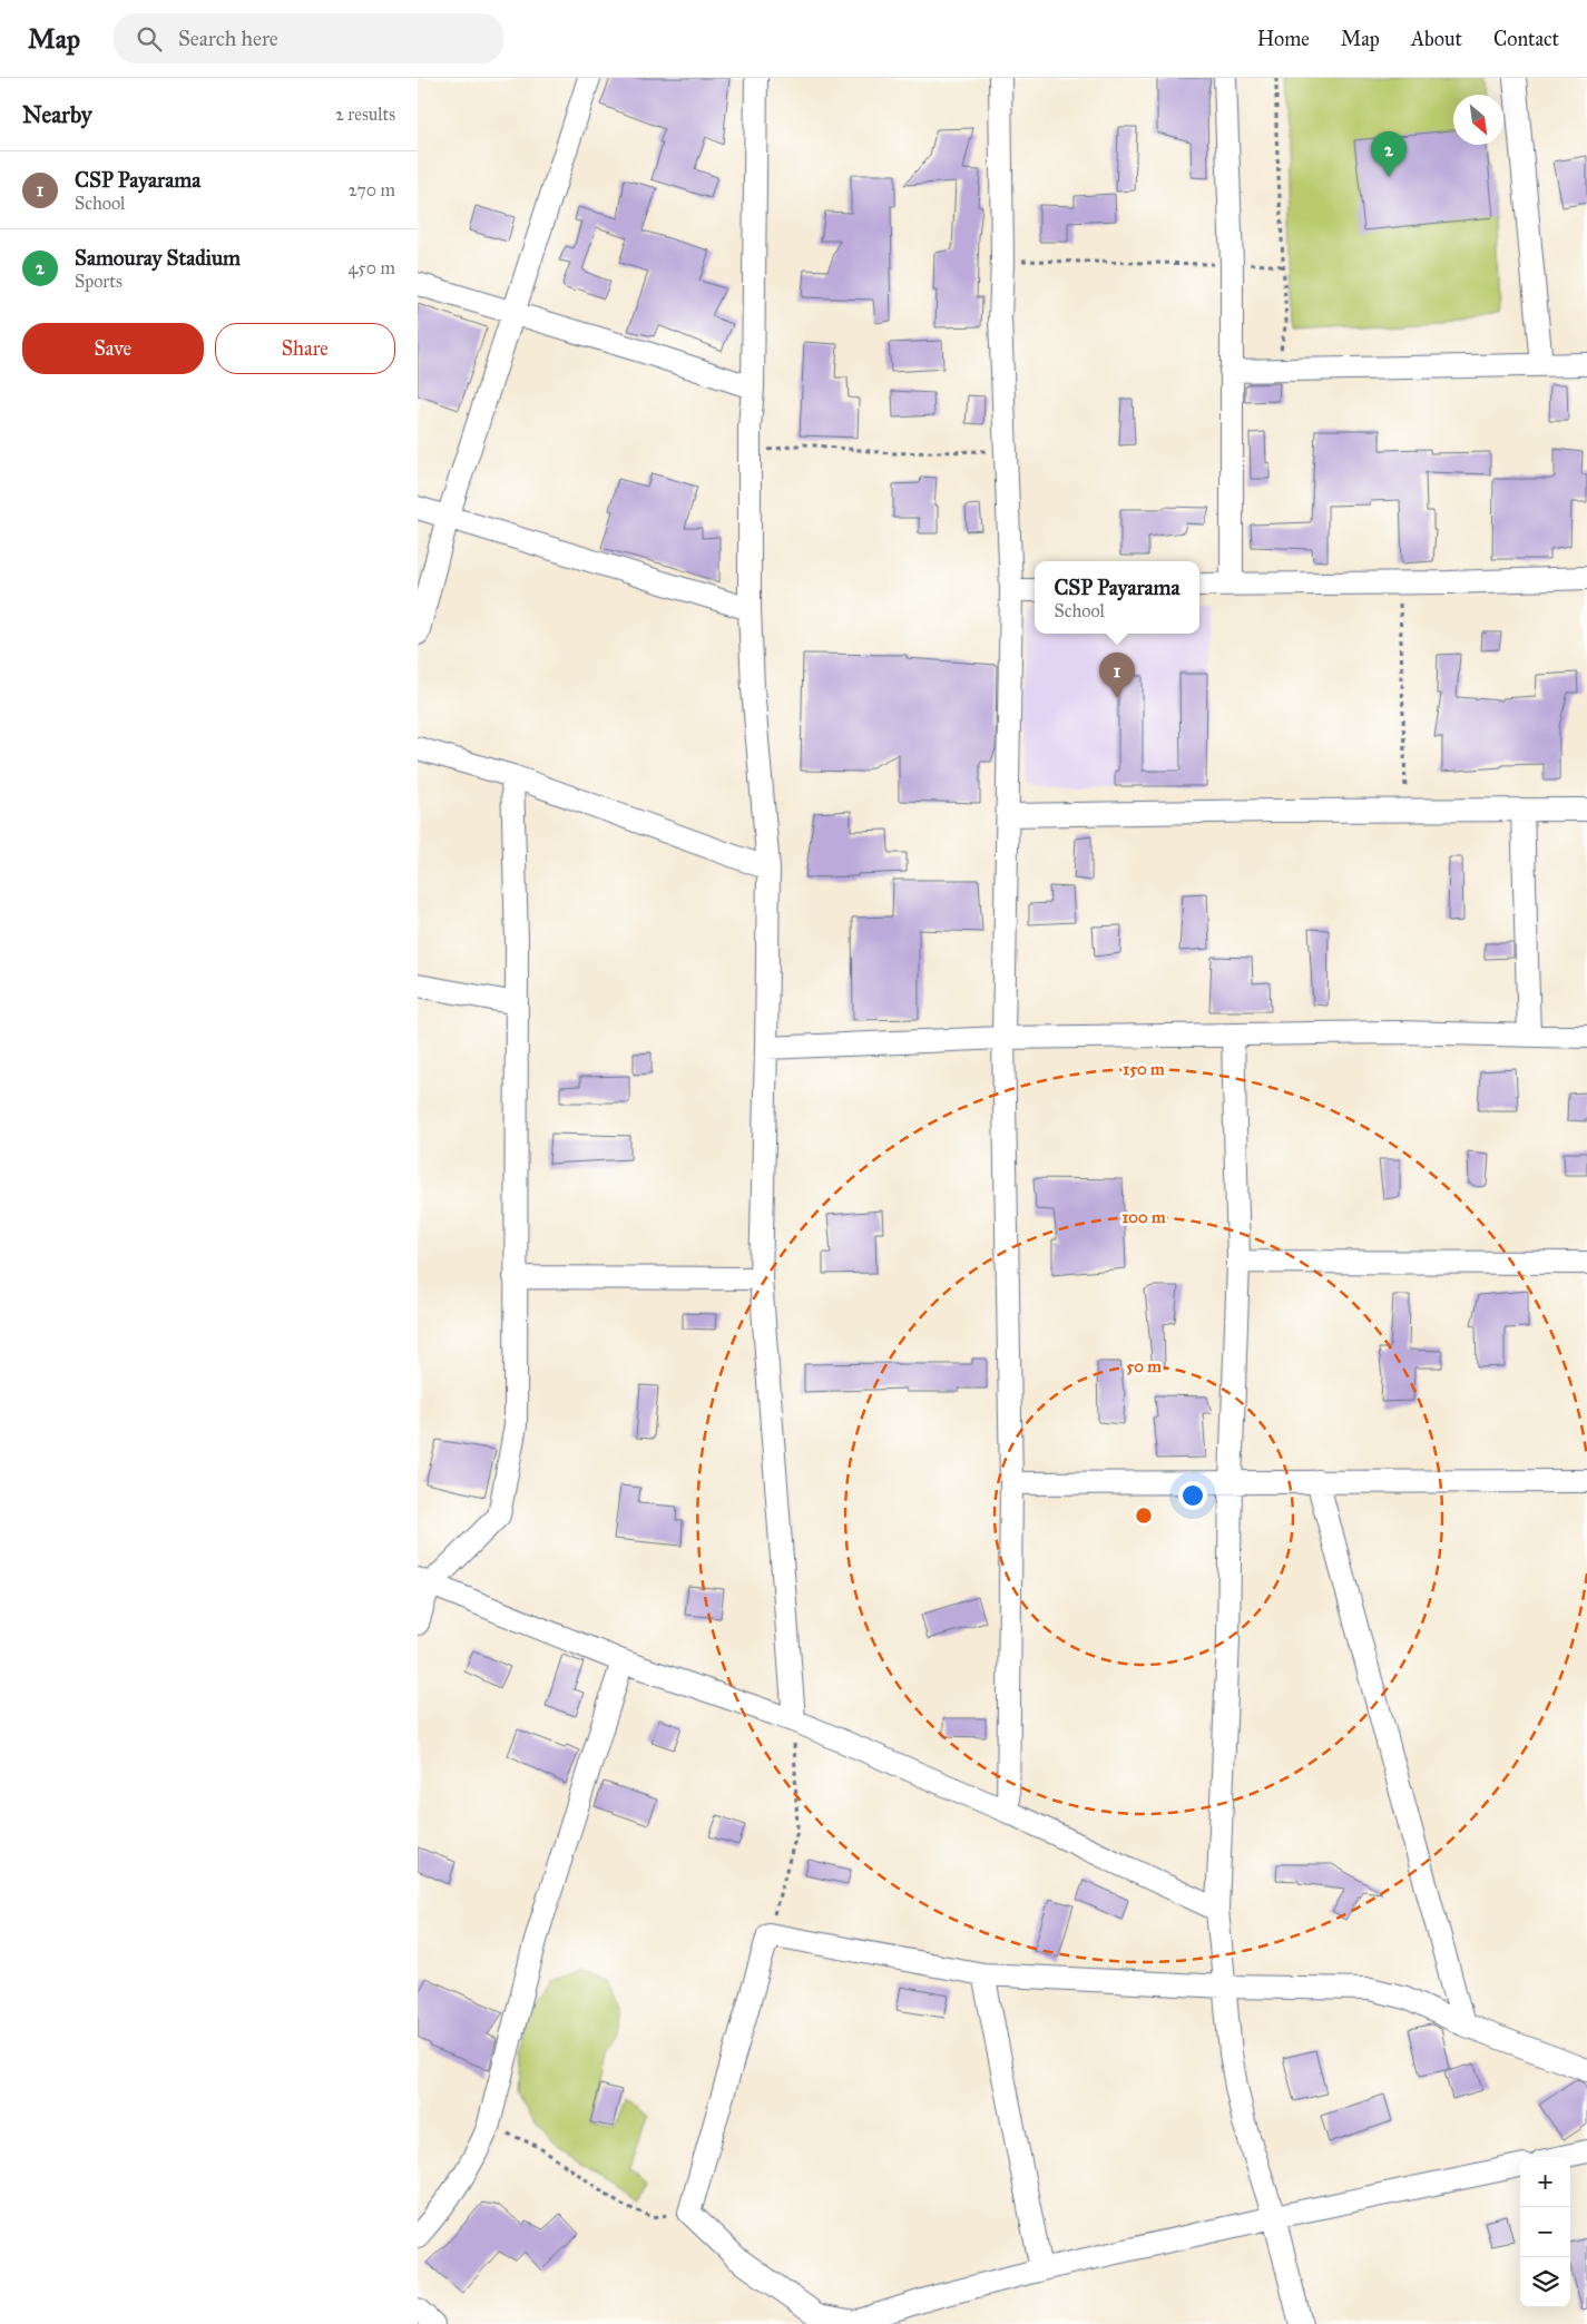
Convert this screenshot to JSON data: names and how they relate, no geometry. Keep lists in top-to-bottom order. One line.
{"north":"bottom right","page":{"header":"Map","search":"Search here","nav":["Home","Map","About","Contact"],"heading":["Nearby","2 results"],"pins":["2","1"],"list":[{"mark":"1","name":"CSP Payarama","note":"School","value":"270 m"},{"mark":"2","name":"Samouray Stadium","note":"Sports","value":"450 m"}],"buttons":["Save","Share"],"popup":["CSP Payarama","School"],"map_buttons":["+","−"]},"rings":["150 m","100 m","50 m"]}
